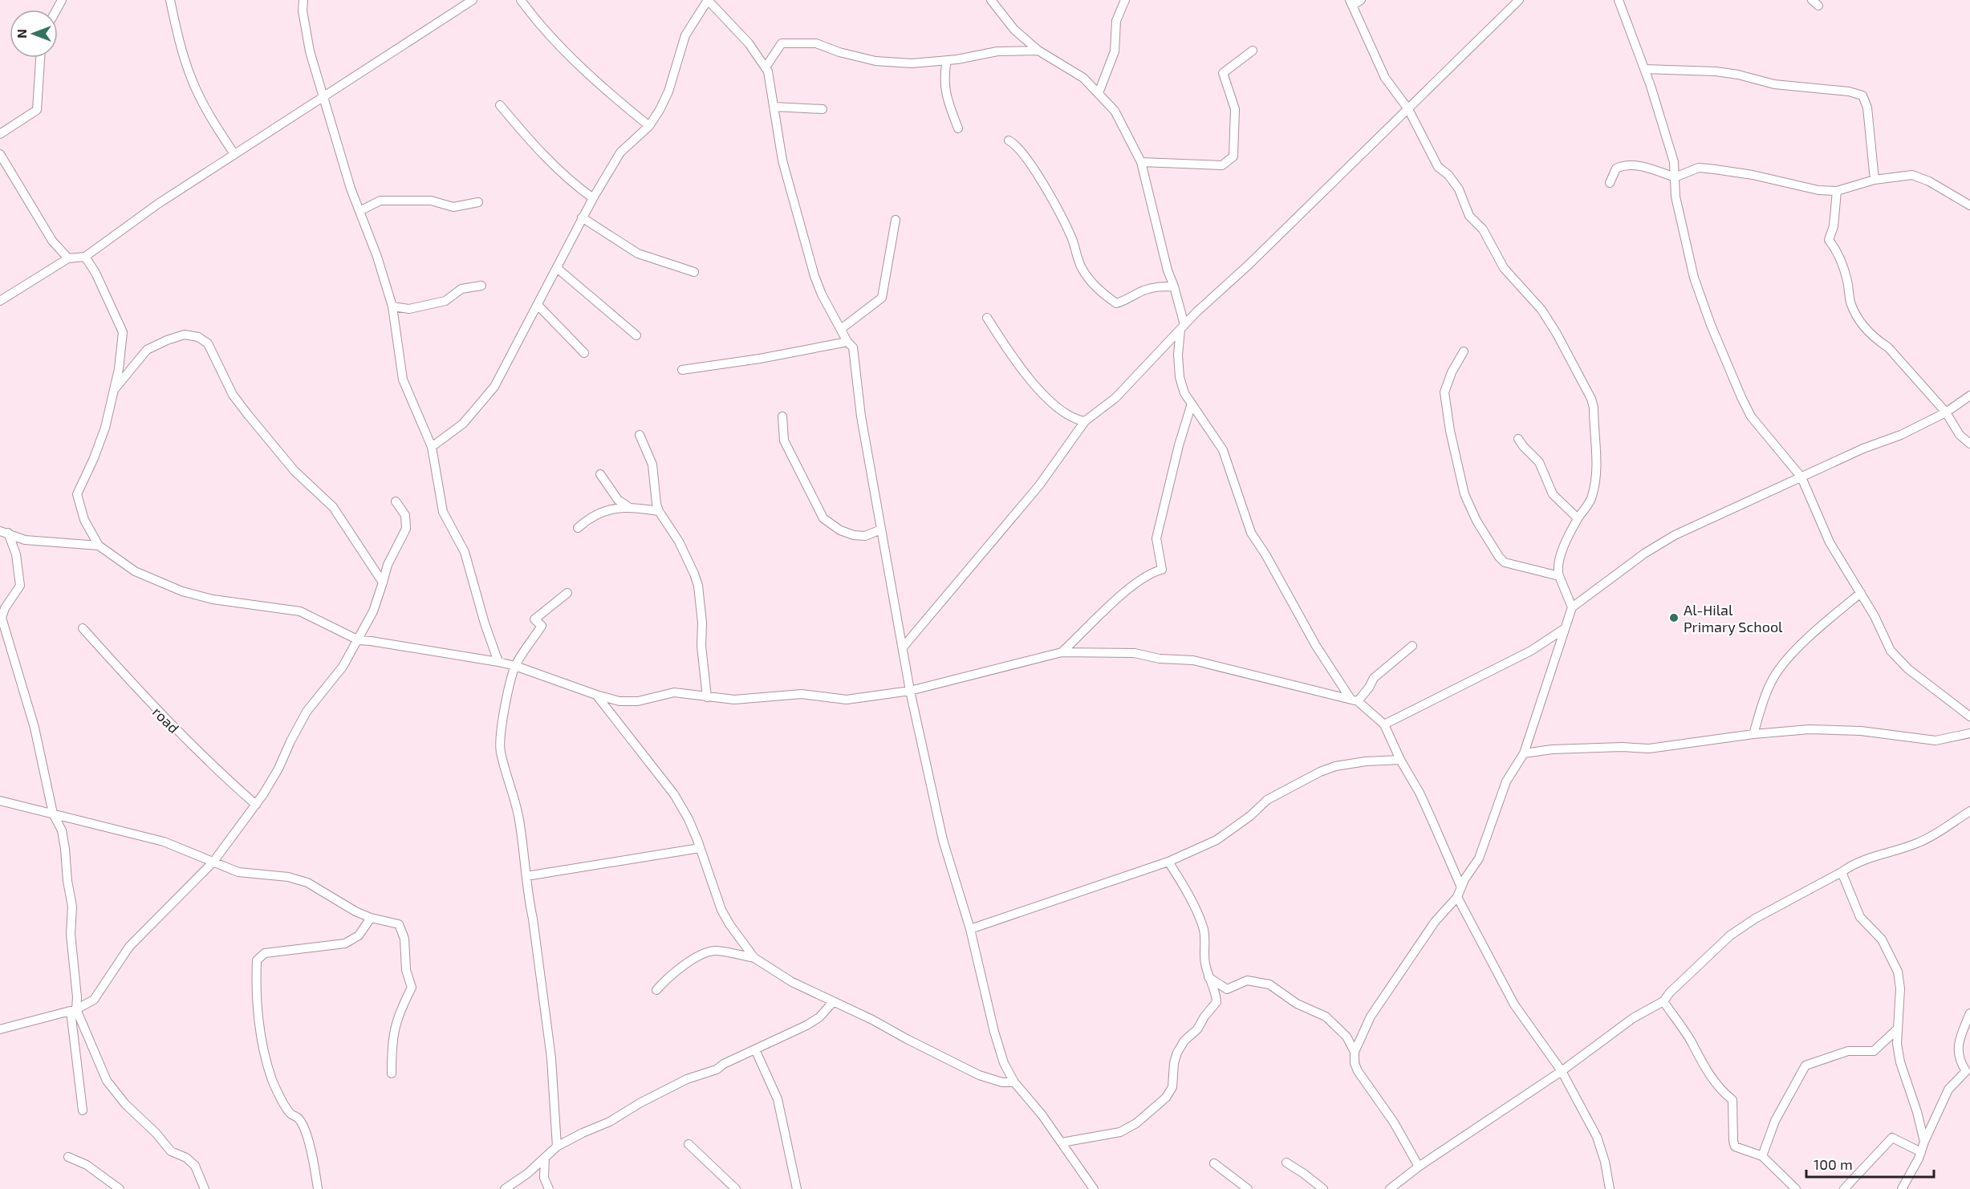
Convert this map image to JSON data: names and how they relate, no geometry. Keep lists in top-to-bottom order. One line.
{"streets":{"street":["road"]},"places":["Al-Hilal Primary School"],"scale_bar":"100 m","north":"left"}
